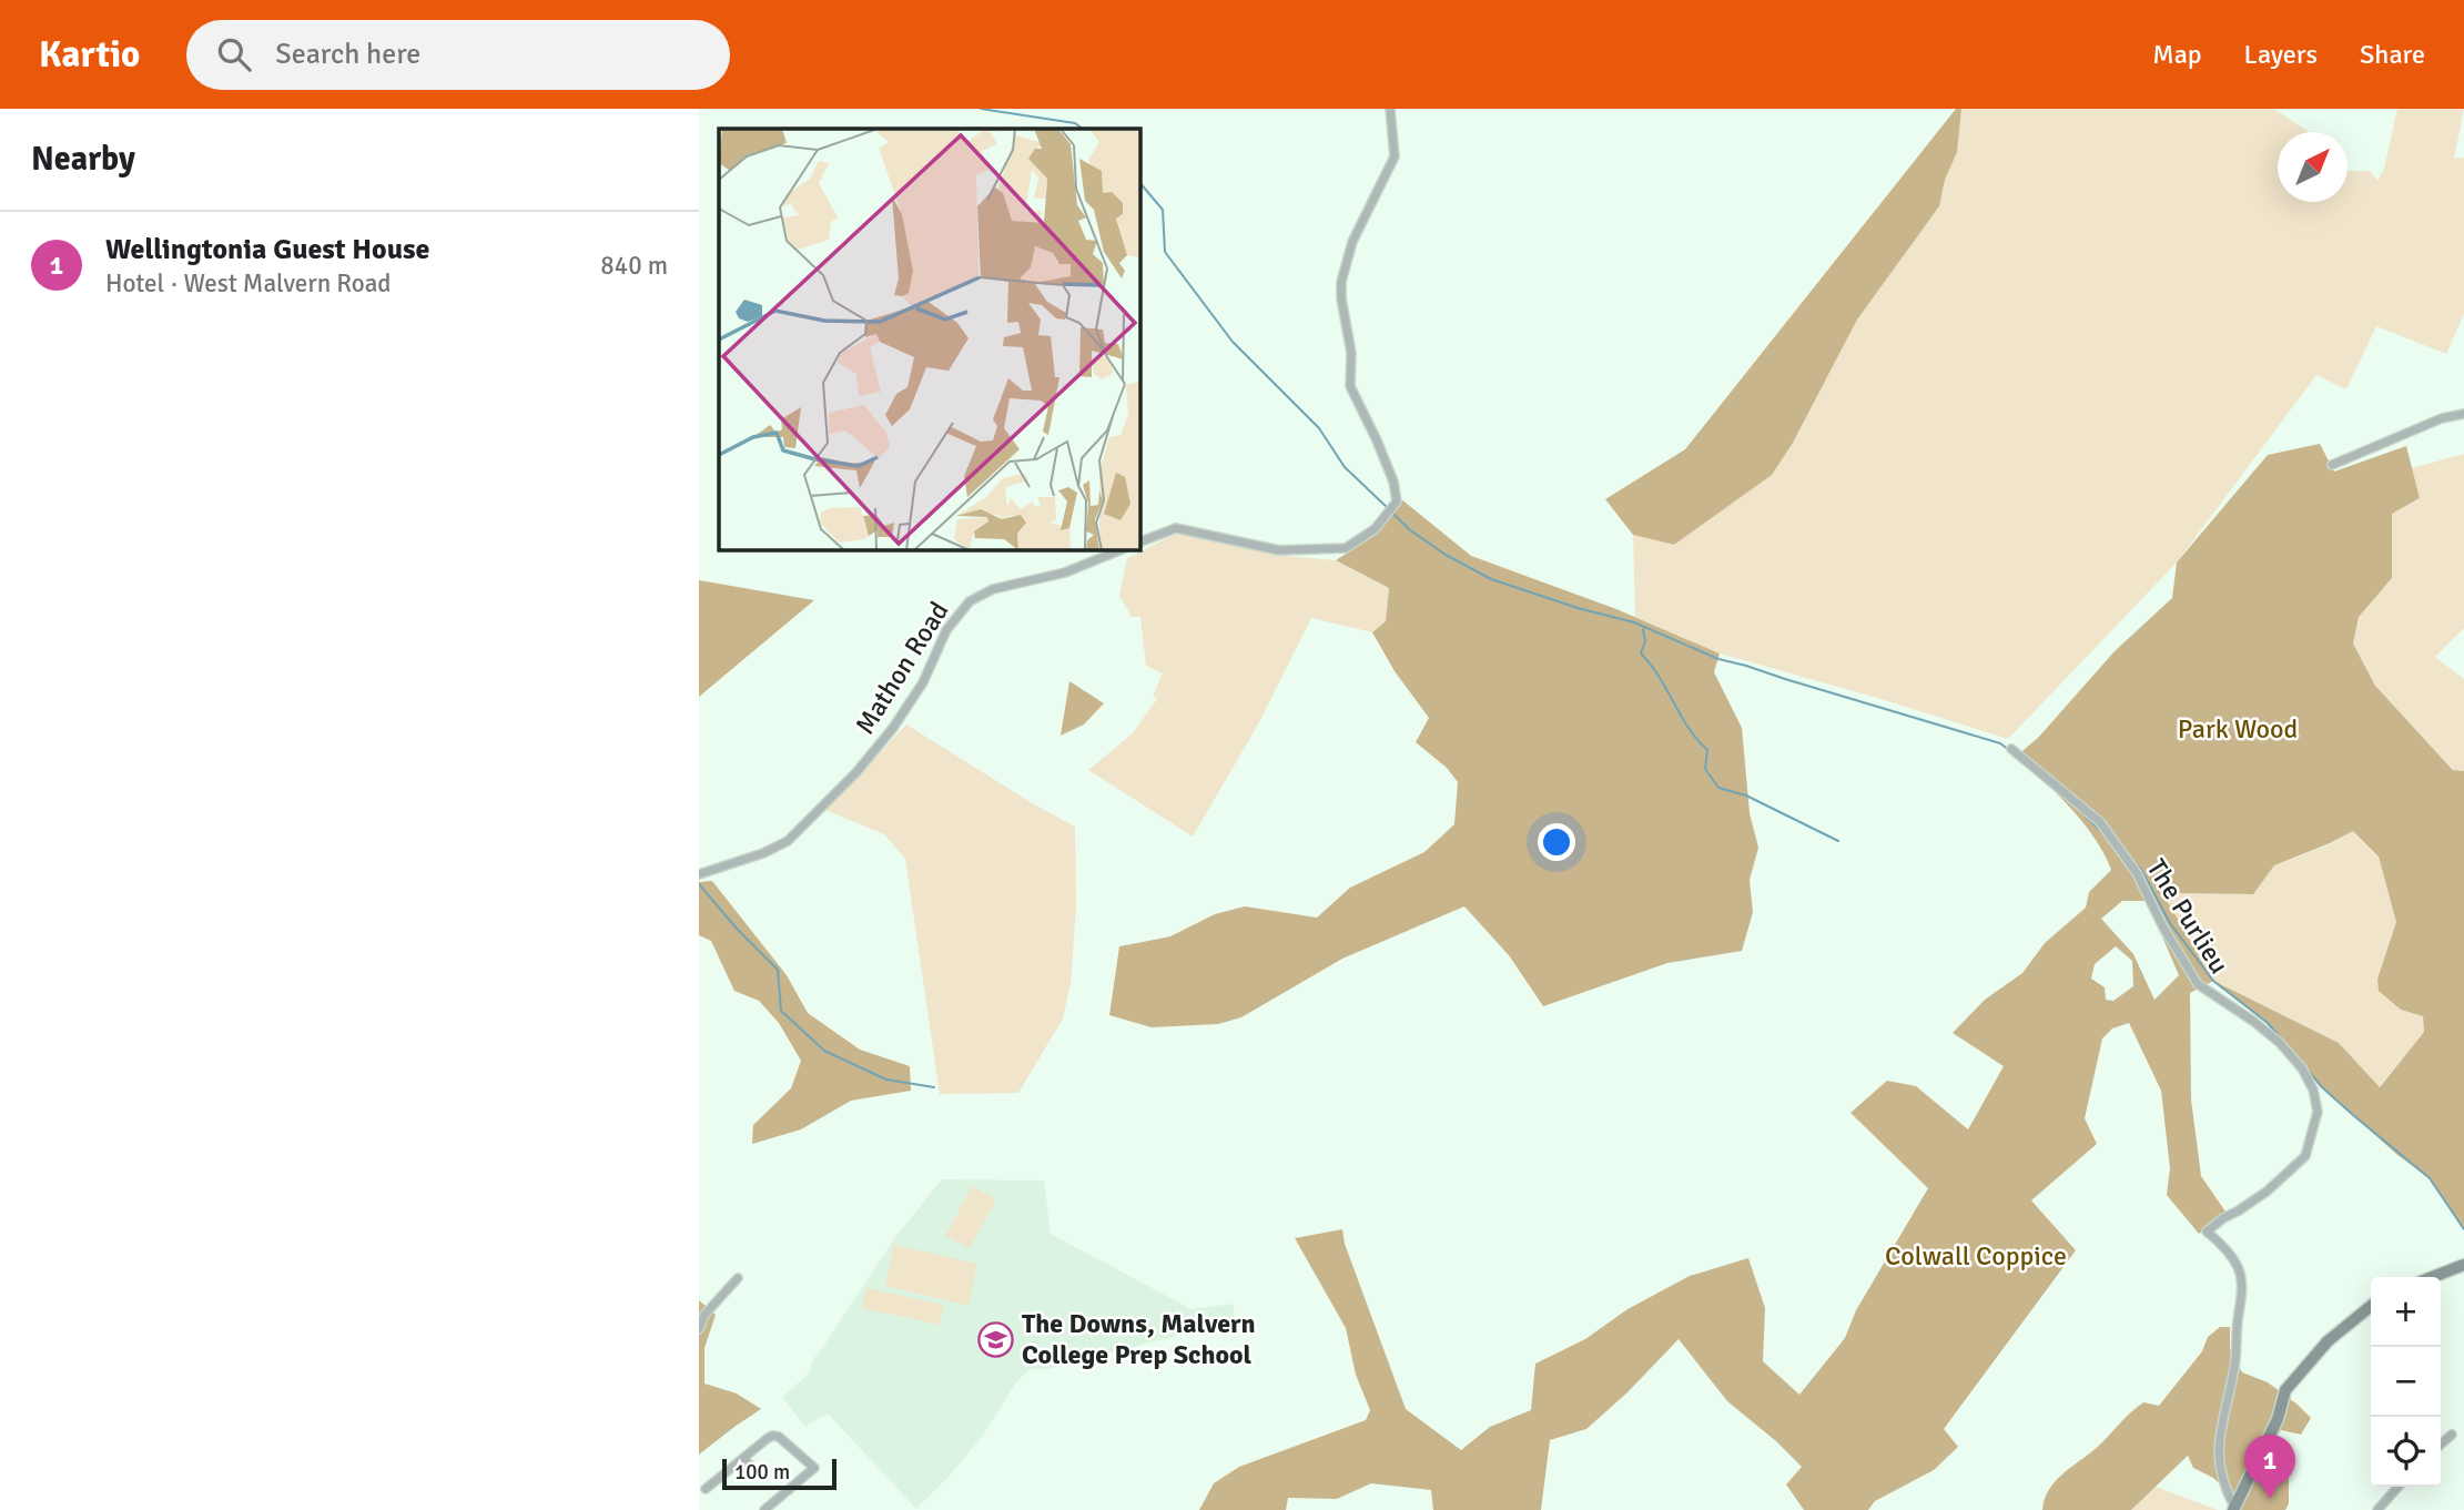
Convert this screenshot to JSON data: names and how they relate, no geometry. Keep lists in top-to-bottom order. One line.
{"streets":{"street":["Mathon Road","The Purlieu"]},"parks":["Park Wood","Colwall Coppice"],"places":{"school or university":["The Downs, Malvern College Prep School"]},"scale_bar":"100 m","north":"top right","page":{"header":"Kartio","search":"Search here","nav":["Map","Layers","Share"],"heading":"Nearby","list":[{"mark":"1","name":"Wellingtonia Guest House","note":"Hotel · West Malvern Road","value":"840 m"}],"map_buttons":["+","−"],"pins":"1","scale":"100 m"}}
